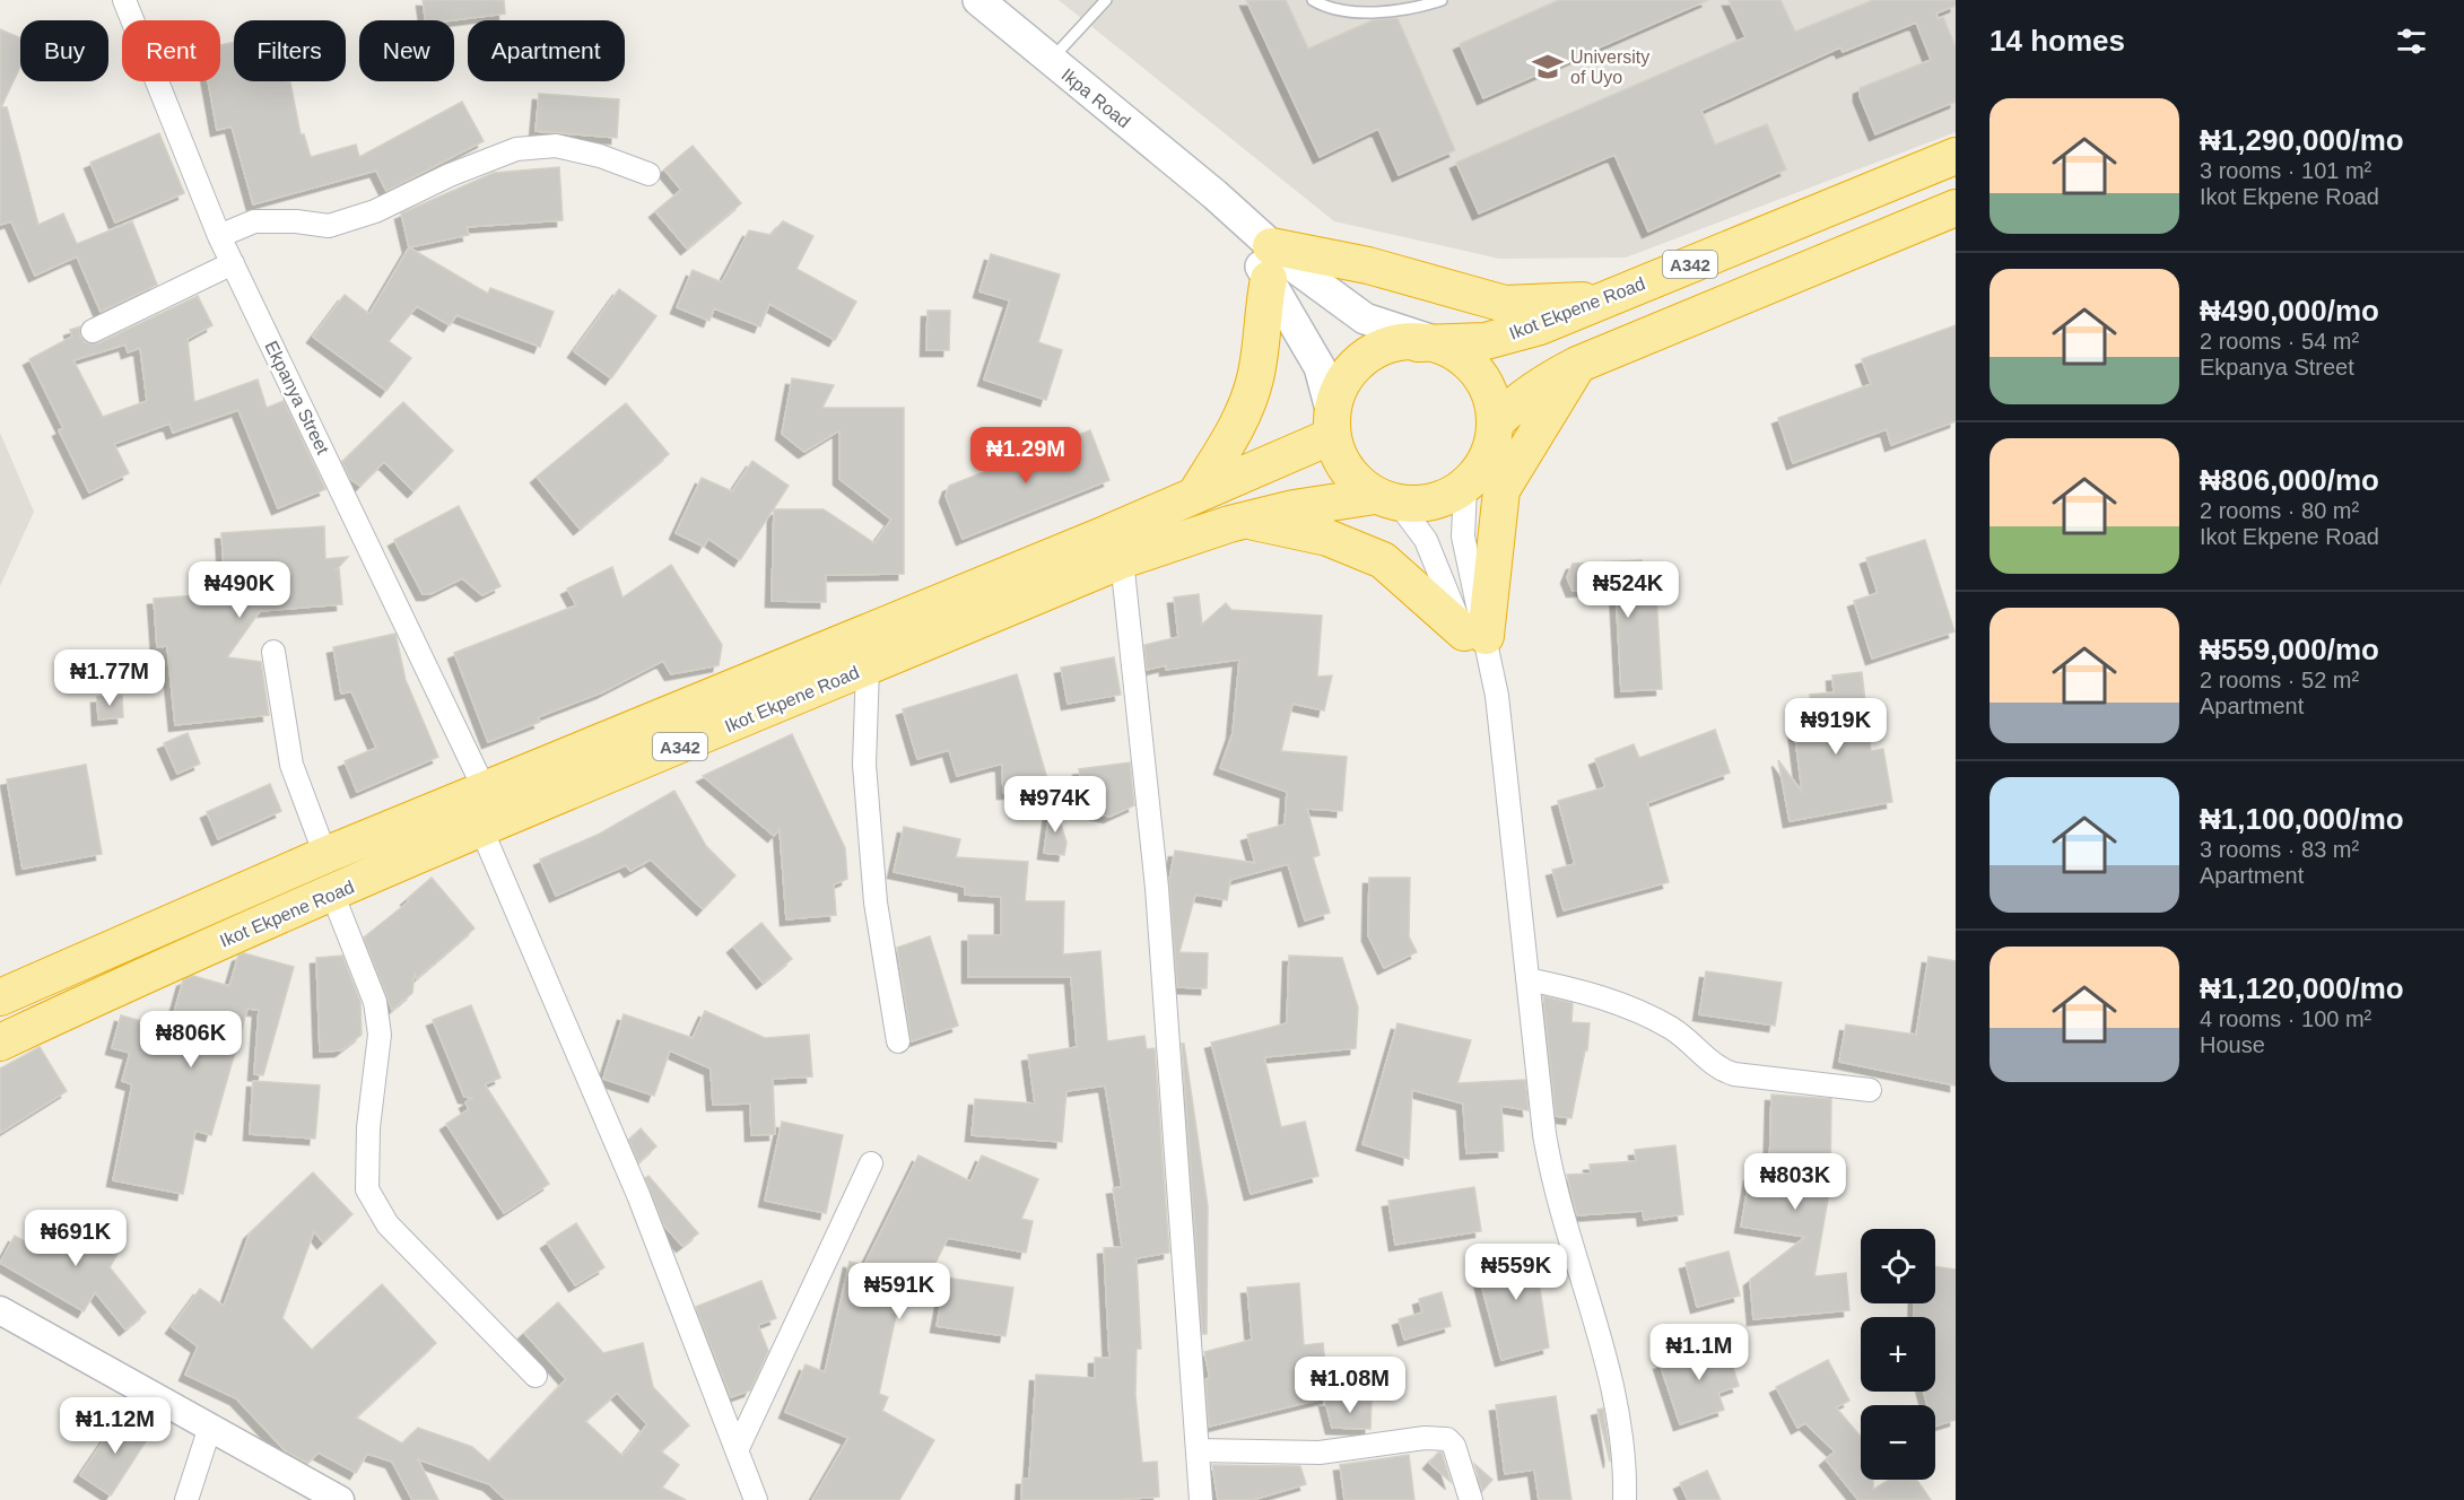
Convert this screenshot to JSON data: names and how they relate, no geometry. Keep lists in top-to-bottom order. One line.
{"streets":{"highway":["A342","Ikot Ekpene Road"],"main road":["Ikpa Road"],"street":["Ekpanya Street"]},"crossings":[["Ikpa Road","A342"],["Ikpa Road","Ikot Ekpene Road"],["A342","Ikot Ekpene Road"],["Ikot Ekpene Road","Ekpanya Street"]],"places":{"school or university":["University of Uyo"]},"page":{"heading":"14 homes","chip":["Buy","Rent","Filters","New","Apartment"],"list":[{"name":"₦1,290,000/mo","note":"3 rooms · 101 m² · Ikot Ekpene Road"},{"name":"₦490,000/mo","note":"2 rooms · 54 m² · Ekpanya Street"},{"name":"₦806,000/mo","note":"2 rooms · 80 m² · Ikot Ekpene Road"},{"name":"₦559,000/mo","note":"2 rooms · 52 m² · Apartment"},{"name":"₦1,100,000/mo","note":"3 rooms · 83 m² · Apartment"},{"name":"₦1,120,000/mo","note":"4 rooms · 100 m² · House"}],"price":["₦1.29M","₦490K","₦524K","₦1.77M","₦919K","₦974K","₦806K","₦803K","₦691K","₦559K","₦591K","₦1.1M","₦1.08M","₦1.12M"],"map_buttons":["+","−"]}}
